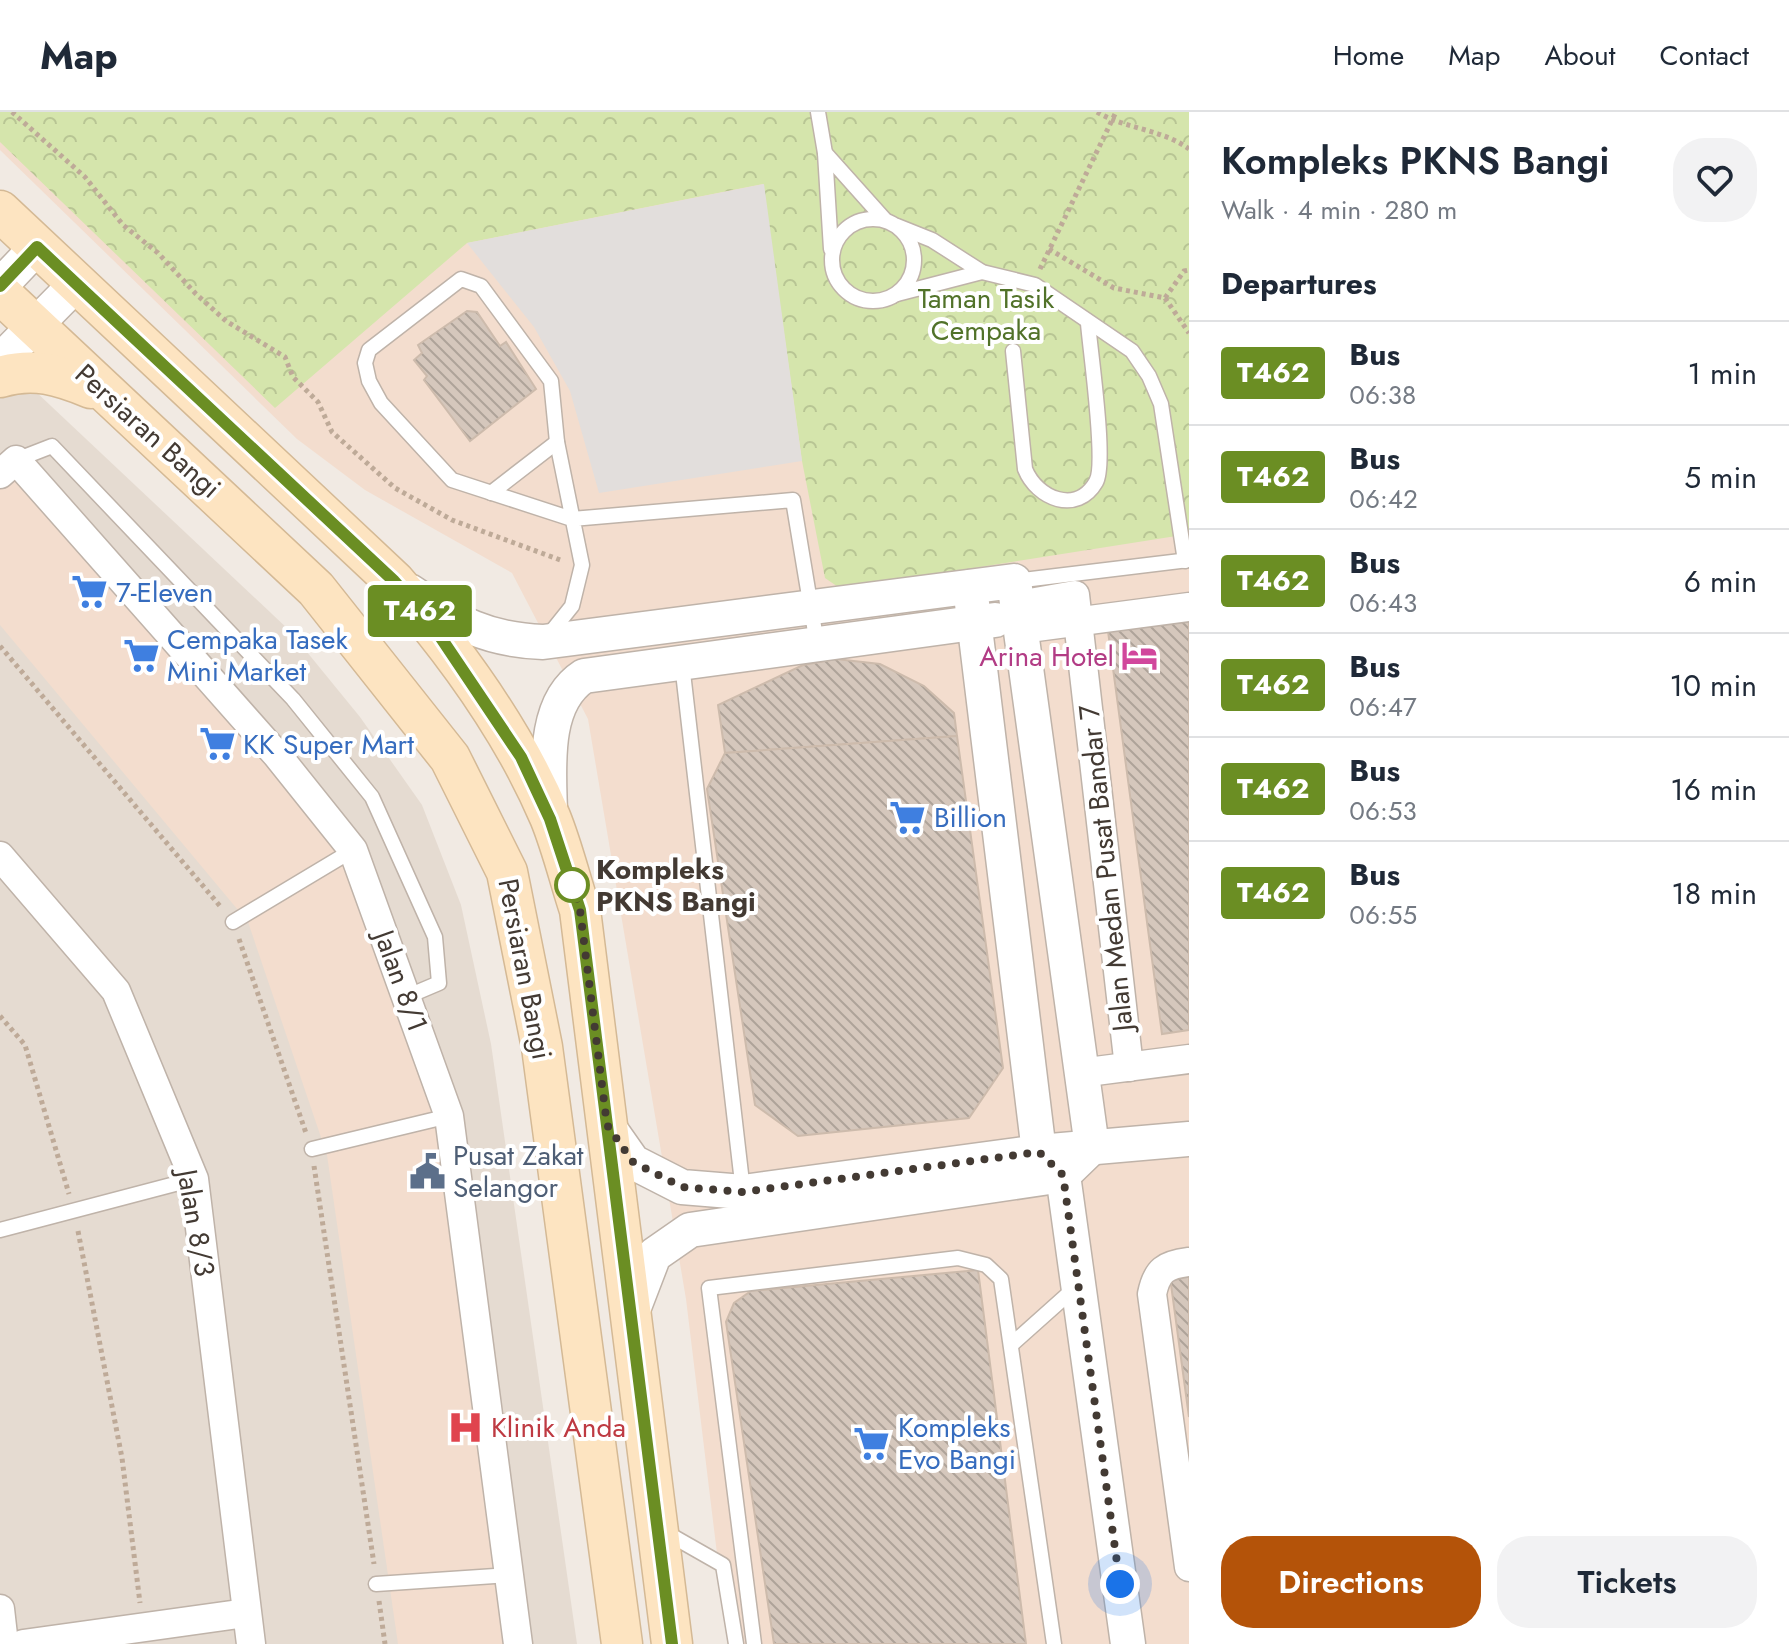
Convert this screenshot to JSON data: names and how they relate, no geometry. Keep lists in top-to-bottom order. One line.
{"streets":{"main road":["Persiaran Bangi"],"street":["Jalan Medan Pusat Bandar 7","Jalan 8/1","Jalan 8/3"]},"parks":["Taman Tasik Cempaka"],"places":{"supermarket":["7-Eleven","Cempaka Tasek Mini Market","KK Super Mart","Billion","Kompleks Evo Bangi"],"hotel":["Arina Hotel"],"other":["Kompleks PKNS Bangi"],"public building":["Pusat Zakat Selangor"],"hospital":["Klinik Anda"]},"lines":["bus line T462"],"page":{"header":"Map","nav":["Home","Map","About","Contact"],"on_map":"T462","heading":[["Kompleks PKNS Bangi","Walk · 4 min · 280 m"],"Departures"],"list":[{"mark":"T462","name":"Bus","note":"06:38","value":"1 min"},{"mark":"T462","name":"Bus","note":"06:42","value":"5 min"},{"mark":"T462","name":"Bus","note":"06:43","value":"6 min"},{"mark":"T462","name":"Bus","note":"06:47","value":"10 min"},{"mark":"T462","name":"Bus","note":"06:53","value":"16 min"},{"mark":"T462","name":"Bus","note":"06:55","value":"18 min"}],"buttons":["Directions","Tickets"]}}
